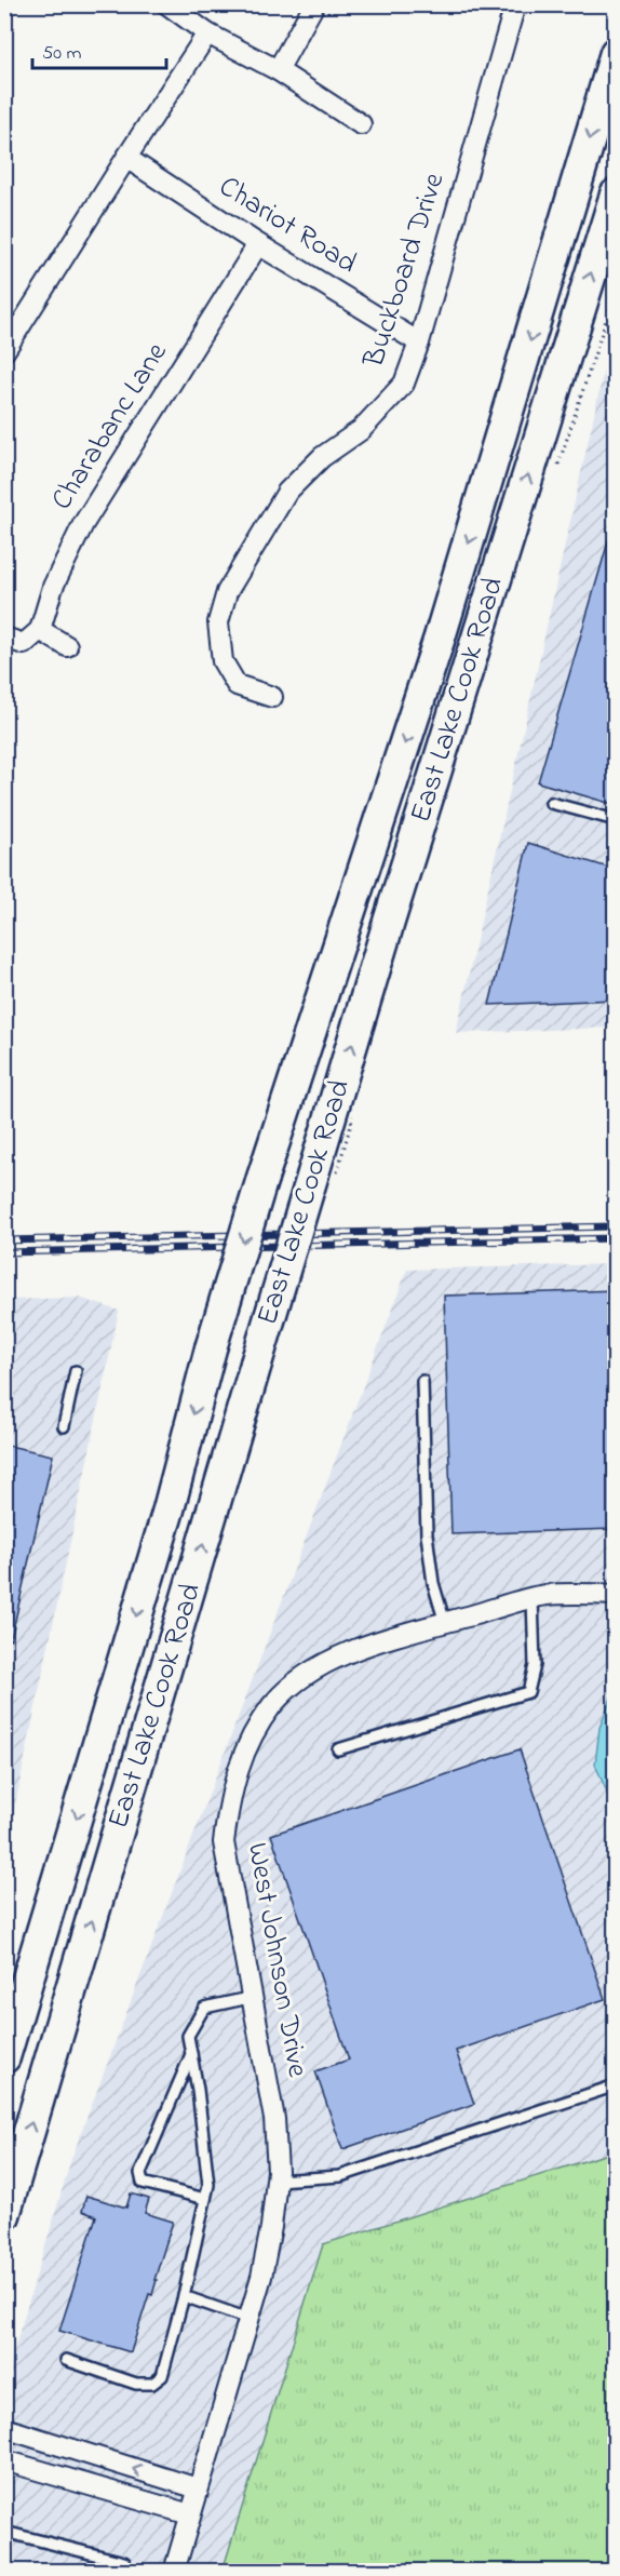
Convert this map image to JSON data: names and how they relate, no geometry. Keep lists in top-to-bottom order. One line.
{"streets":{"main road":["East Lake Cook Road"],"street":["Chariot Road","Buckboard Drive","Charabanc Lane","West Johnson Drive"]},"crossings":[["Chariot Road","Buckboard Drive"],["Chariot Road","Charabanc Lane"]],"scale_bar":"50 m"}
